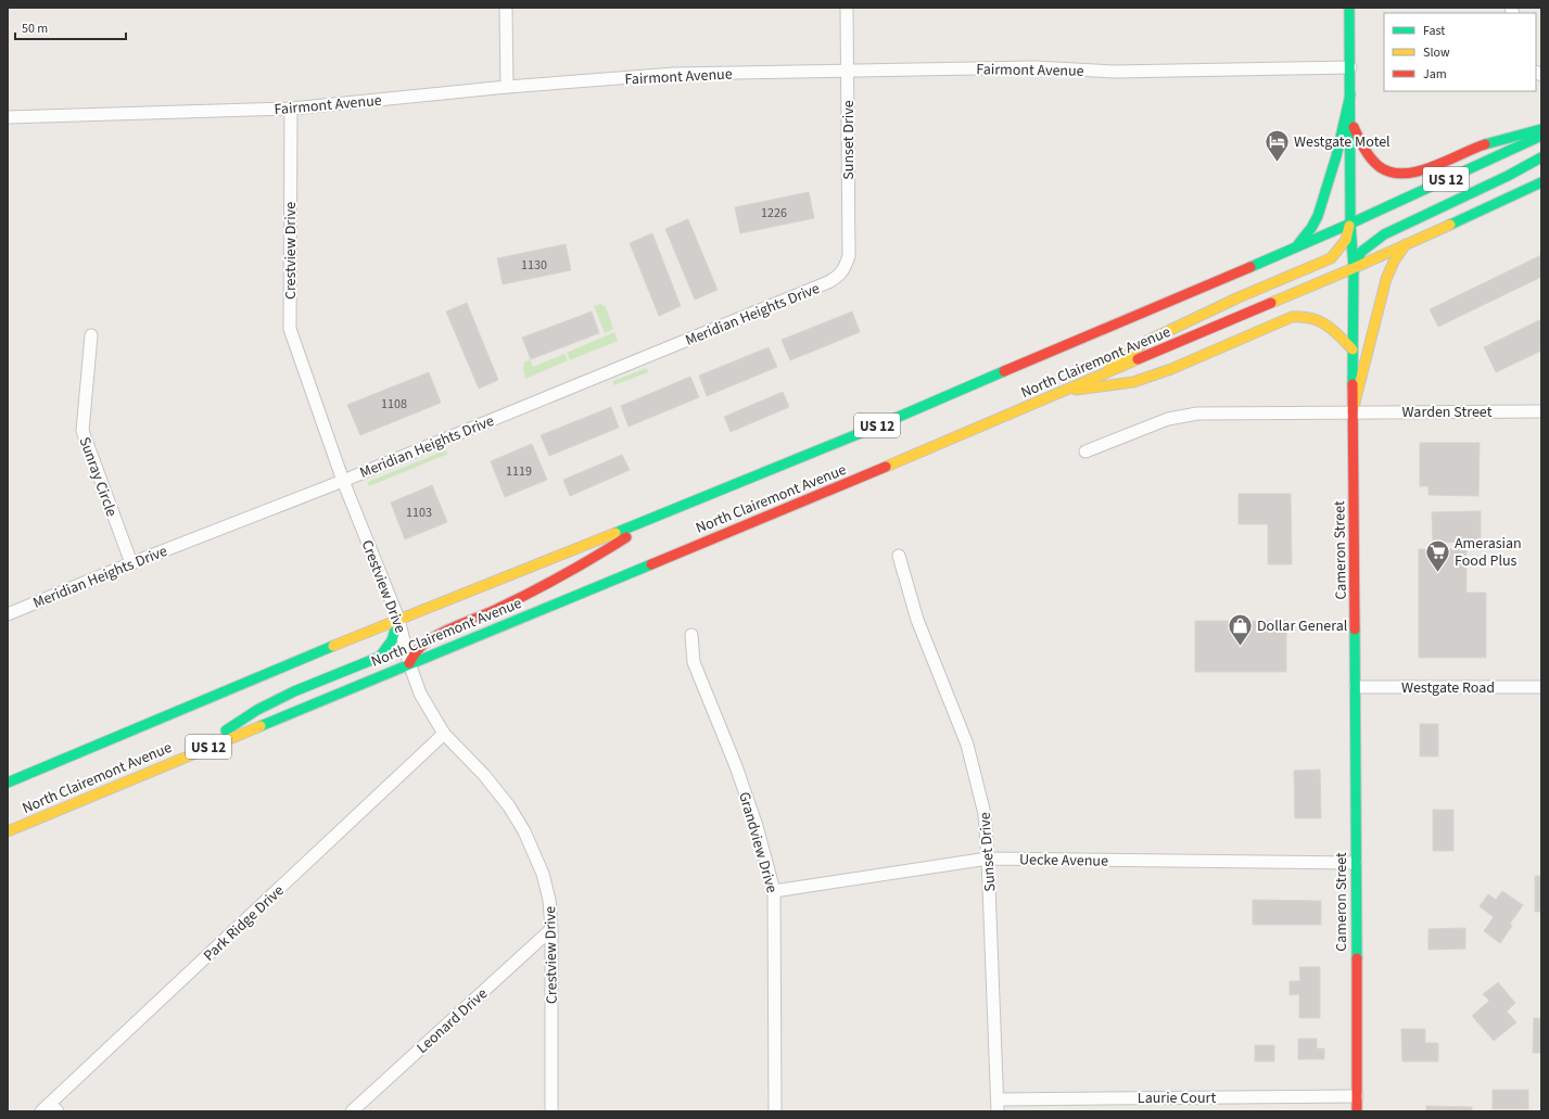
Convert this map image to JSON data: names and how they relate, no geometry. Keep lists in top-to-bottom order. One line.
{"streets":{"main road":["US 12","North Clairemont Avenue","Cameron Street"],"street":["Fairmont Avenue","Sunset Drive","Crestview Drive","Meridian Heights Drive","Warden Street","Sunray Circle","Westgate Road","Grandview Drive","Uecke Avenue","Park Ridge Drive","Leonard Drive","Laurie Court"]},"crossings":[["Fairmont Avenue","Sunset Drive"],["Fairmont Avenue","Crestview Drive"],["Fairmont Avenue","Cameron Street"],["Sunset Drive","Meridian Heights Drive"],["Sunset Drive","Uecke Avenue"],["Sunset Drive","Laurie Court"],["Crestview Drive","Meridian Heights Drive"],["Crestview Drive","North Clairemont Avenue"],["Crestview Drive","Park Ridge Drive"],["Crestview Drive","Leonard Drive"],["Meridian Heights Drive","Sunray Circle"],["North Clairemont Avenue","Cameron Street"],["Warden Street","Cameron Street"],["Cameron Street","Westgate Road"],["Cameron Street","Uecke Avenue"],["Cameron Street","Laurie Court"],["Grandview Drive","Uecke Avenue"]],"places":{"hotel":["Westgate Motel"],"supermarket":["Amerasian Food Plus"],"shop":["Dollar General"]},"house_numbers":["1226","1130","1108","1119","1103"],"legend":["Fast","Slow","Jam"],"scale_bar":"50 m"}
